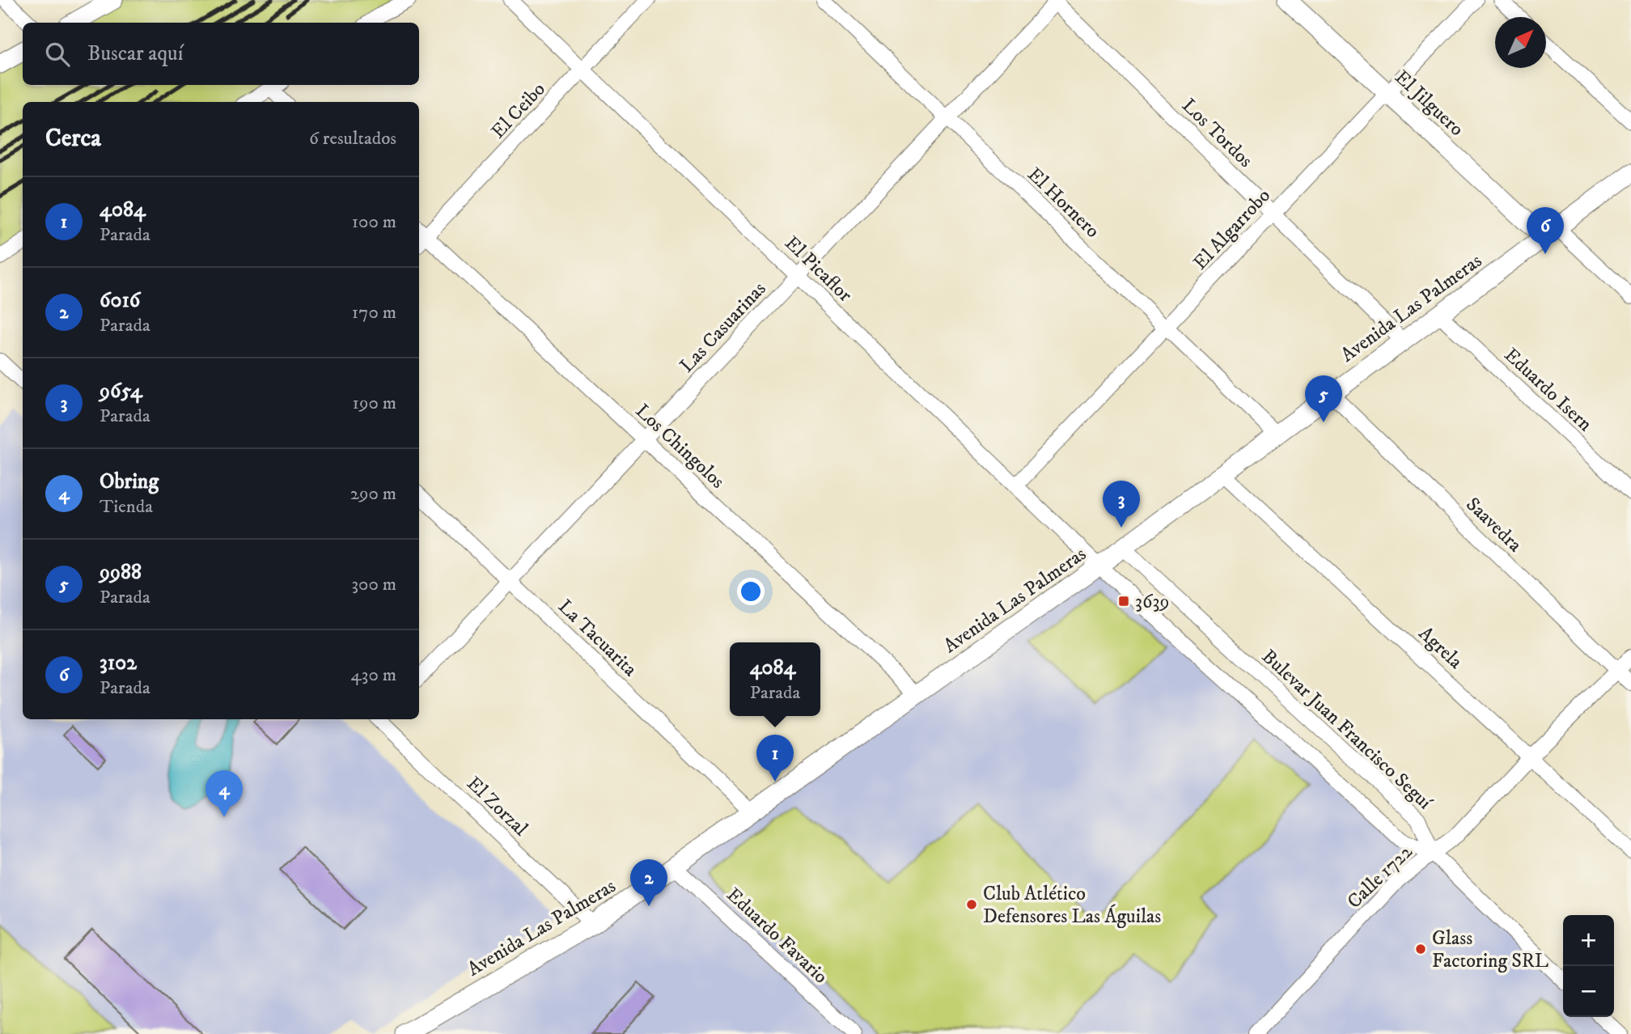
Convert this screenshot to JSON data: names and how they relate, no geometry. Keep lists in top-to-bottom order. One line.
{"streets":{"main road":["El Jilguero","Avenida Las Palmeras"],"street":["El Ceibo","Los Tordos","El Hornero","El Algarrobo","El Picaflor","Las Casuarinas","Eduardo Isern","Los Chingolos","Saavedra","La Tacuarita","Agrela","Bulevar Juan Francisco Seguí","El Zorzal","Calle 1722","Eduardo Favario"]},"crossings":[["El Jilguero","El Algarrobo"],["El Jilguero","Avenida Las Palmeras"],["El Ceibo","El Picaflor"],["El Ceibo","Los Chingolos"],["Los Tordos","El Algarrobo"],["Los Tordos","Avenida Las Palmeras"],["Los Tordos","Las Casuarinas"],["El Hornero","El Algarrobo"],["El Hornero","Avenida Las Palmeras"],["El Hornero","Las Casuarinas"],["El Algarrobo","El Picaflor"],["El Picaflor","Avenida Las Palmeras"],["El Picaflor","Las Casuarinas"],["Avenida Las Palmeras","Eduardo Isern"],["Avenida Las Palmeras","Los Chingolos"],["Avenida Las Palmeras","Saavedra"],["Avenida Las Palmeras","La Tacuarita"],["Avenida Las Palmeras","Agrela"],["Avenida Las Palmeras","Bulevar Juan Francisco Seguí"],["Avenida Las Palmeras","El Zorzal"],["Avenida Las Palmeras","Eduardo Favario"],["Las Casuarinas","Los Chingolos"],["Las Casuarinas","La Tacuarita"],["Saavedra","Calle 1722"],["Agrela","Calle 1722"],["Bulevar Juan Francisco Seguí","Calle 1722"]],"places":{"transit":["3639"],"other":["Club Atlético Defensores Las Águilas","Glass Factoring SRL"]},"north":"top right","page":{"search":"Buscar aquí","heading":["Cerca","6 resultados"],"list":[{"mark":"1","name":"4084","note":"Parada","value":"100 m"},{"mark":"2","name":"6016","note":"Parada","value":"170 m"},{"mark":"3","name":"9654","note":"Parada","value":"190 m"},{"mark":"4","name":"Obring","note":"Tienda","value":"290 m"},{"mark":"5","name":"9988","note":"Parada","value":"300 m"},{"mark":"6","name":"3102","note":"Parada","value":"430 m"}],"pins":["6","5","3","1","4","2"],"popup":["4084","Parada"],"map_buttons":["+","−"]}}
